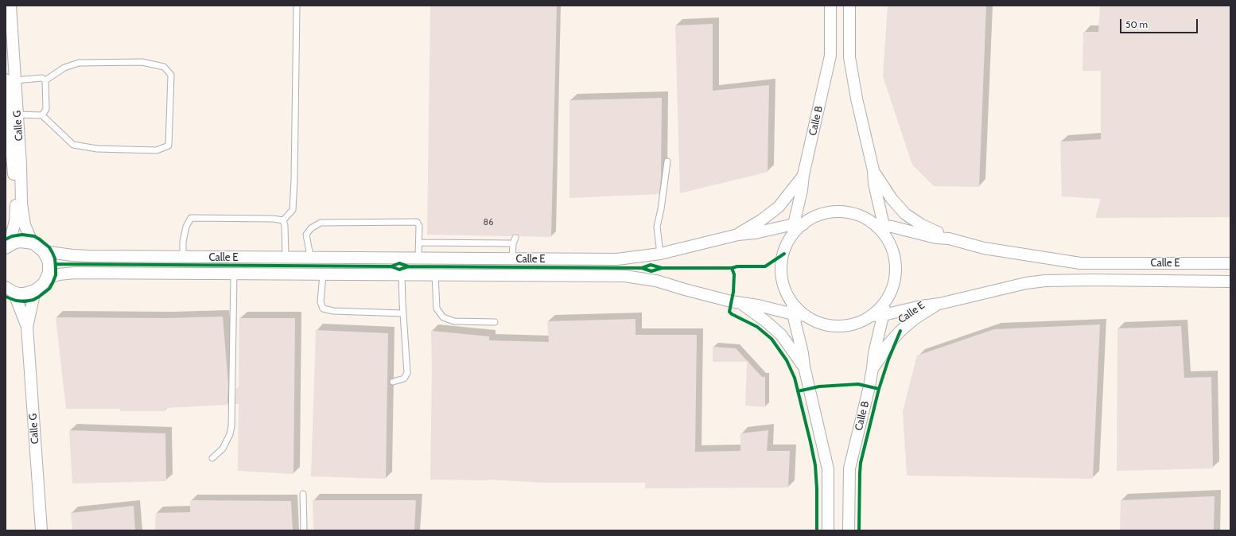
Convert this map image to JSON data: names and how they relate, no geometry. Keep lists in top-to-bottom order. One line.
{"streets":{"street":["Calle B","Calle G","Calle E"]},"crossings":[["Calle B","Calle E"]],"house_numbers":["86"],"scale_bar":"50 m"}
